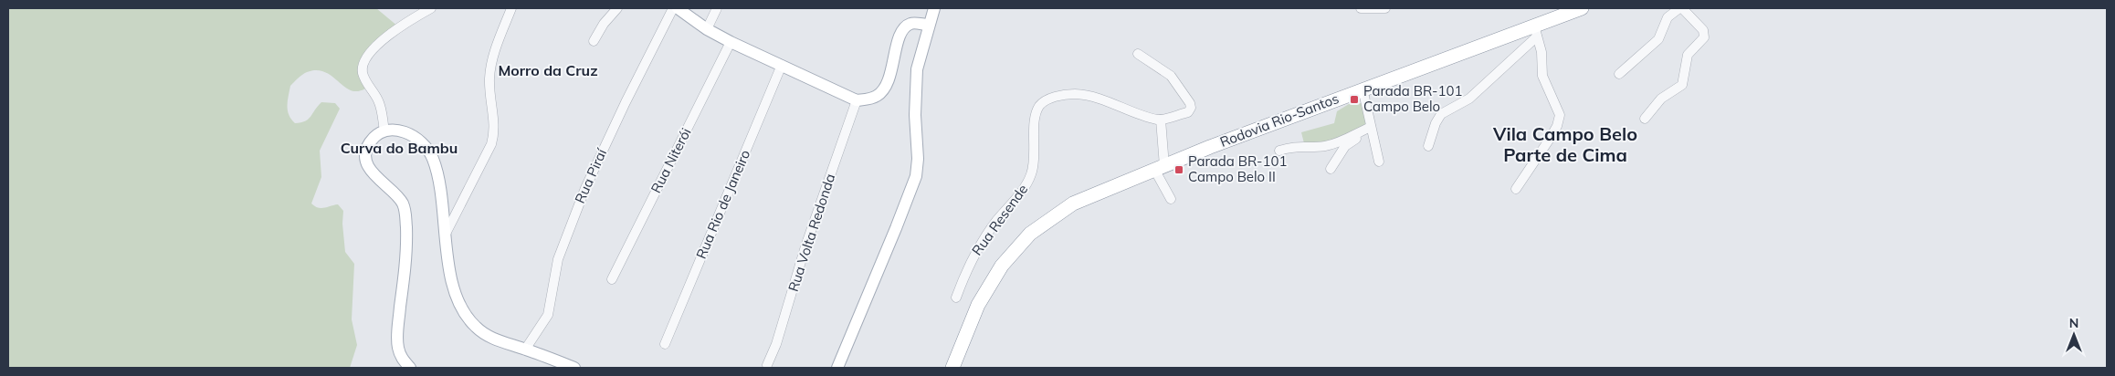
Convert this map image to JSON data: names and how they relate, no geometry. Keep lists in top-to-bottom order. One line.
{"streets":{"highway":["Rodovia Rio-Santos"],"street":["Rua Niterói","Rua Piraí","Rua Rio de Janeiro","Rua Resende","Rua Volta Redonda"]},"districts":["Morro da Cruz","Vila Campo Belo Parte de Cima","Curva do Bambu"],"places":{"transit":["Parada BR-101 Campo Belo","Parada BR-101 Campo Belo II"]},"north":"top"}
